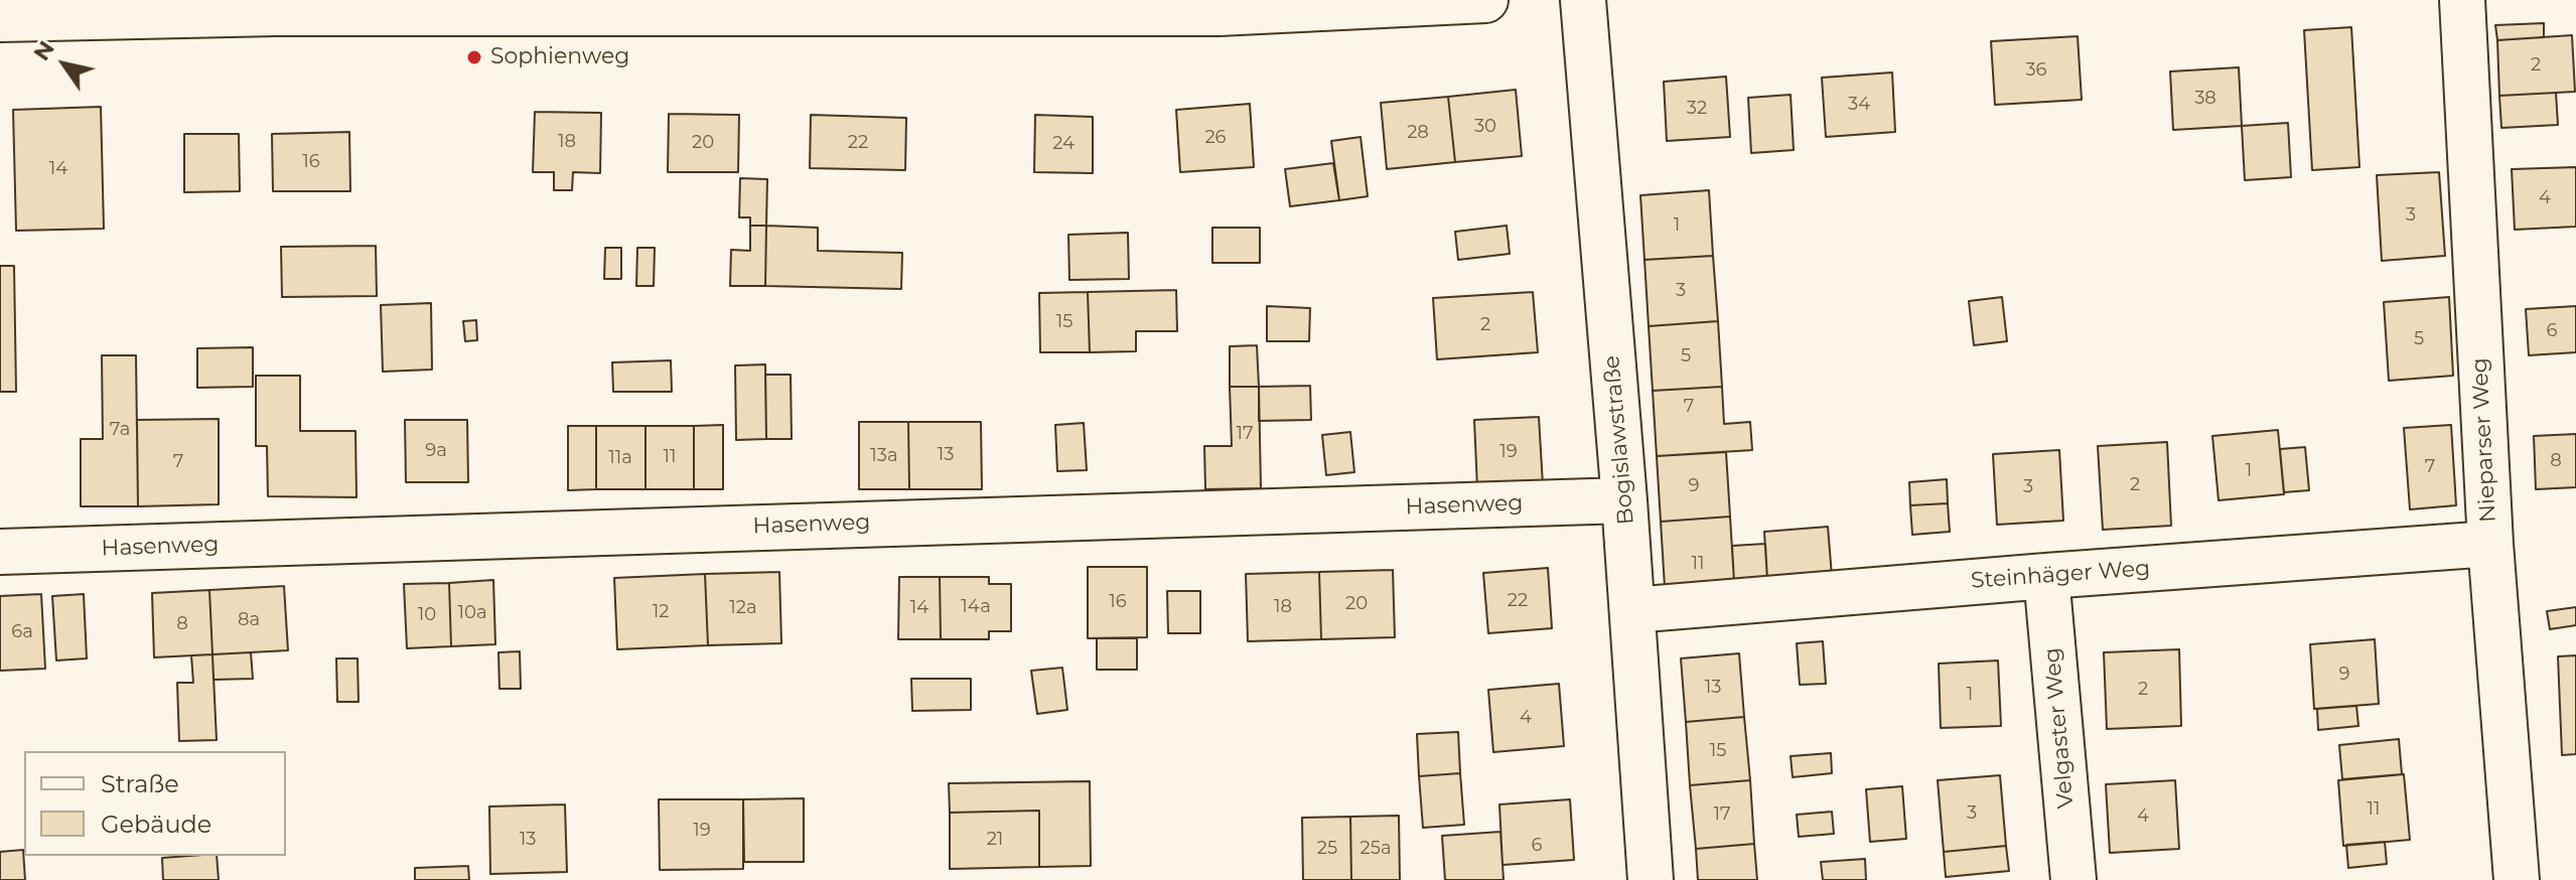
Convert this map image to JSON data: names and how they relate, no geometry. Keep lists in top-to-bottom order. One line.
{"streets":{"street":["Bogislawstraße","Nieparser Weg","Hasenweg","Steinhäger Weg","Velgaster Weg"]},"crossings":[["Bogislawstraße","Hasenweg"],["Bogislawstraße","Steinhäger Weg"],["Nieparser Weg","Steinhäger Weg"],["Steinhäger Weg","Velgaster Weg"]],"places":["Sophienweg"],"house_numbers":["2","36","38","34","32","30","28","26","18","20","22","24","16","14","4","3","1","3","15","2","6","5","5","7","7a","17","9a","19","13","13a","11","11a","8","7","7","1","2","9","3","11","22","16","20","14a","18","12a","14","12","10a","10","8a","8","6a","9","13","2","1","4","15","11","3","17","4","19","13","21","6","25","25a"],"legend":["Straße","Gebäude"],"north":"top left"}
